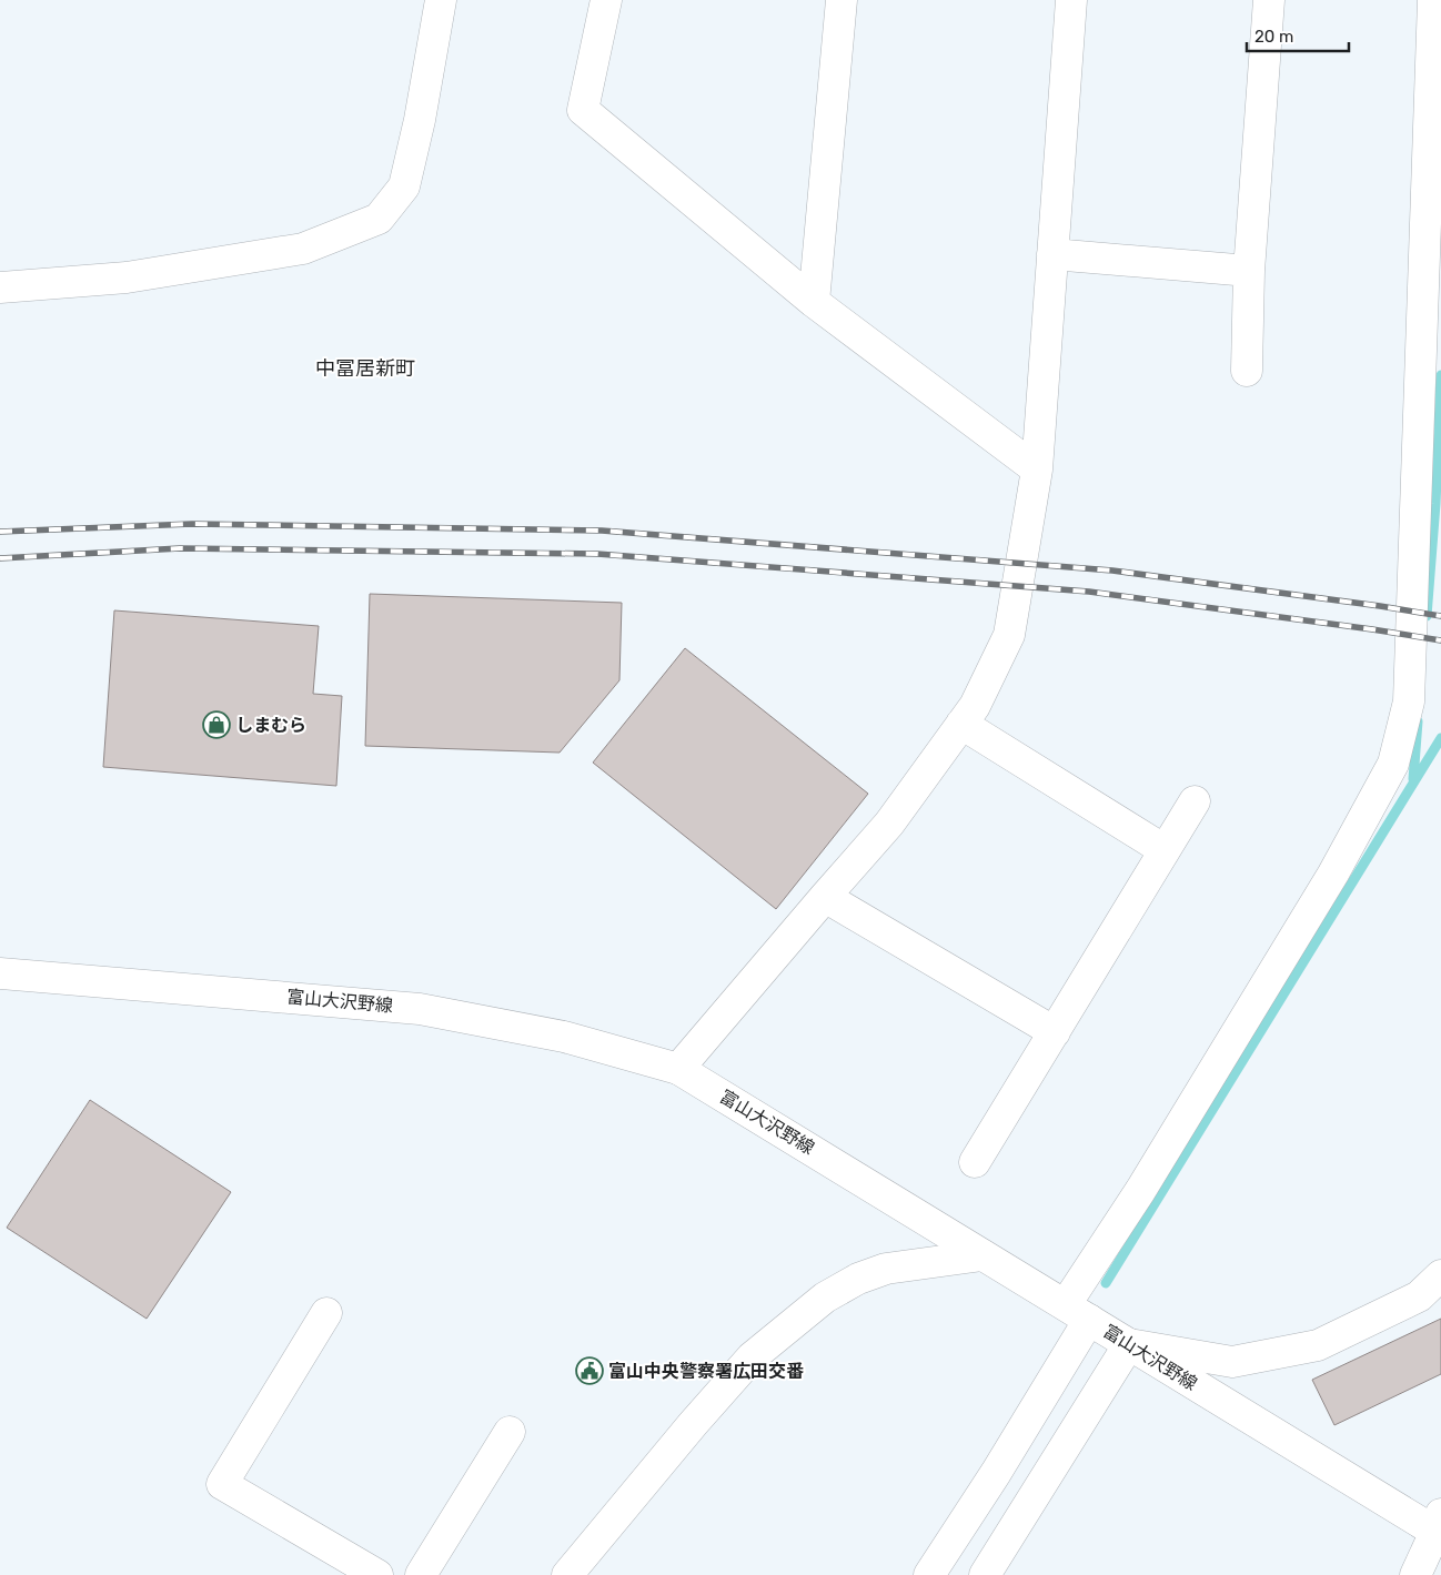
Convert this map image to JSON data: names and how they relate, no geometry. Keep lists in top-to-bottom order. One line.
{"streets":{"street":["富山大沢野線"]},"districts":["中冨居新町"],"places":{"shop":["しまむら"],"public building":["富山中央警察署広田交番"]},"scale_bar":"20 m"}
